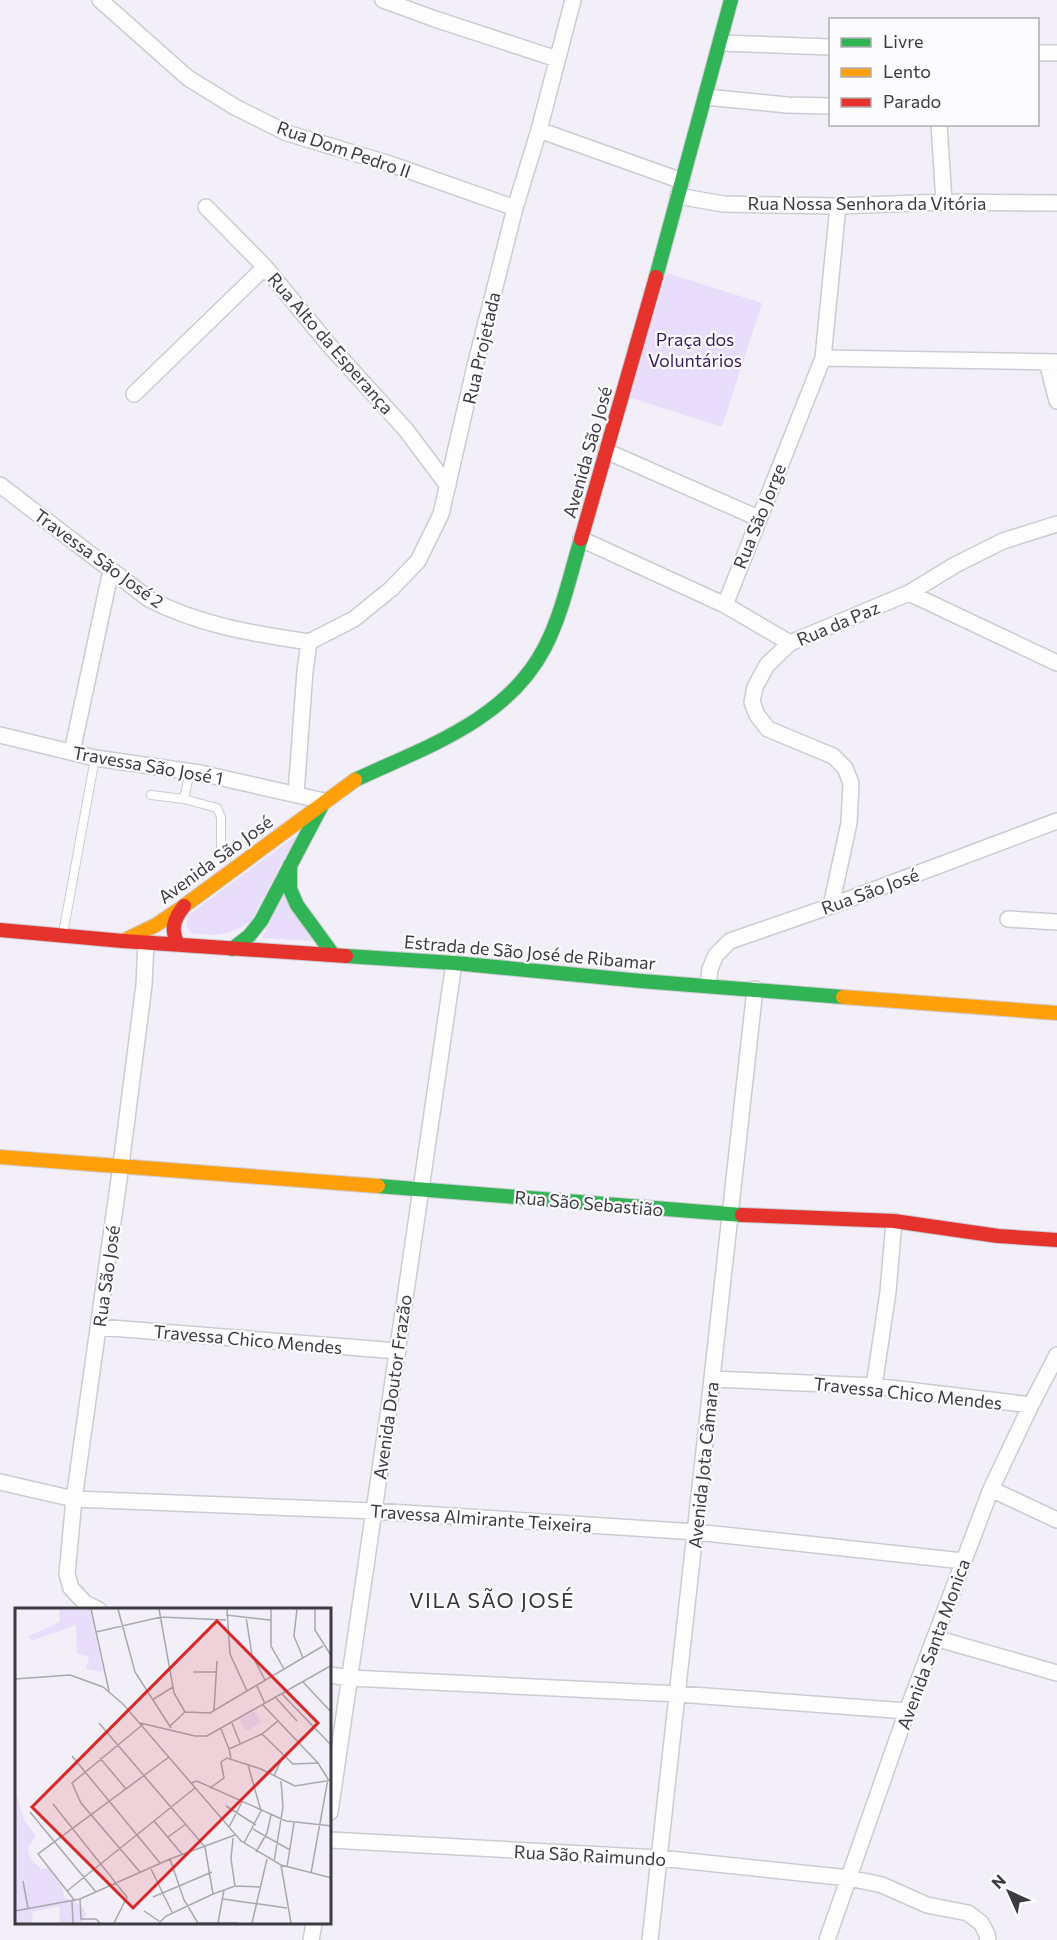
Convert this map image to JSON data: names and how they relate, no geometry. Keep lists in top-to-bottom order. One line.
{"streets":{"street":["Rua Dom Pedro II","Rua Nossa Senhora da Vitória","Rua Alto da Esperança","Rua Projetada","Avenida São José","Rua São Jorge","Travessa São José 2","Rua da Paz","Travessa São José 1","Rua São José","Estrada de São José de Ribamar","Rua São Sebastião","Travessa Chico Mendes","Avenida Doutor Frazão","Avenida Jota Câmara","Travessa Almirante Teixeira","Avenida Santa Monica","Rua São Raimundo"]},"crossings":[["Rua Dom Pedro II","Rua Projetada"],["Rua Nossa Senhora da Vitória","Rua Projetada"],["Rua Nossa Senhora da Vitória","Avenida São José"],["Rua Nossa Senhora da Vitória","Rua São Jorge"],["Rua Alto da Esperança","Rua Projetada"],["Rua Projetada","Travessa São José 2"],["Avenida São José","Travessa São José 1"],["Avenida São José","Estrada de São José de Ribamar"],["Rua da Paz","Rua São José"],["Rua São José","Estrada de São José de Ribamar"],["Rua São José","Rua São Sebastião"],["Rua São José","Travessa Chico Mendes"],["Rua São José","Travessa Almirante Teixeira"],["Estrada de São José de Ribamar","Avenida Doutor Frazão"],["Estrada de São José de Ribamar","Avenida Jota Câmara"],["Rua São Sebastião","Avenida Doutor Frazão"],["Rua São Sebastião","Avenida Jota Câmara"],["Travessa Chico Mendes","Avenida Doutor Frazão"],["Travessa Chico Mendes","Avenida Jota Câmara"],["Travessa Chico Mendes","Avenida Santa Monica"],["Avenida Doutor Frazão","Travessa Almirante Teixeira"],["Avenida Jota Câmara","Travessa Almirante Teixeira"],["Avenida Jota Câmara","Rua São Raimundo"],["Travessa Almirante Teixeira","Avenida Santa Monica"],["Avenida Santa Monica","Rua São Raimundo"]],"districts":["VILA SÃO JOSÉ"],"parks":["Praça dos Voluntários"],"legend":["Livre","Lento","Parado"],"north":"top left"}
